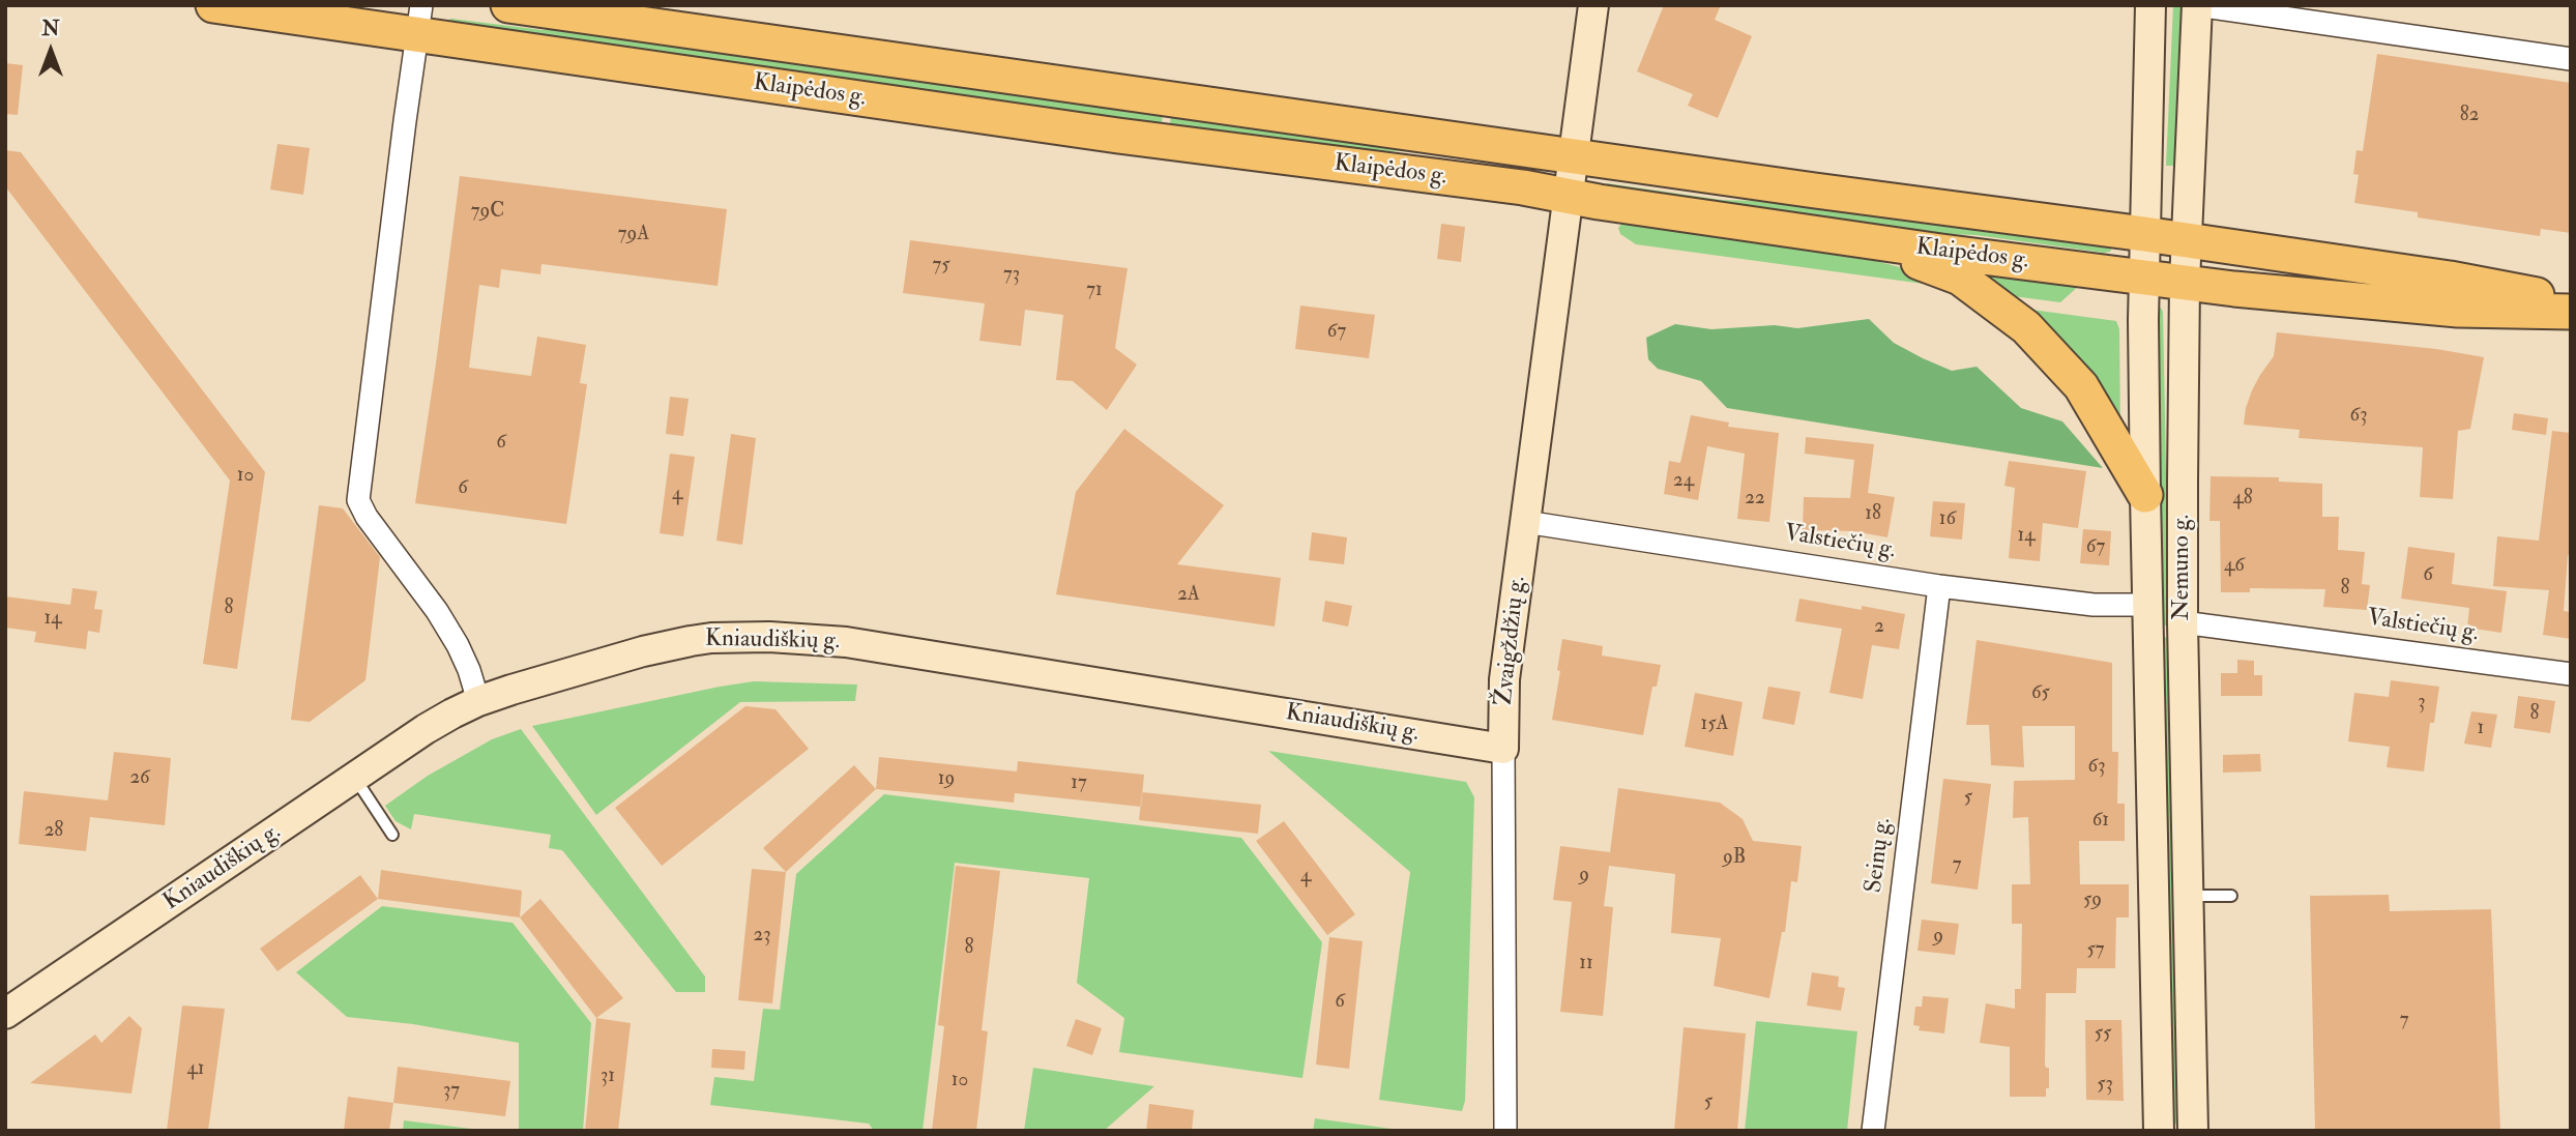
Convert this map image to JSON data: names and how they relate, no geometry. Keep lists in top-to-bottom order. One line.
{"streets":{"highway":["Klaipėdos g."],"main road":["Nemuno g.","Kniaudiškių g.","Žvaigždžių g."],"street":["Valstiečių g.","Seinų g."]},"crossings":[["Klaipėdos g.","Nemuno g."],["Klaipėdos g.","Žvaigždžių g."],["Valstiečių g.","Nemuno g."],["Valstiečių g.","Žvaigždžių g."],["Valstiečių g.","Seinų g."],["Kniaudiškių g.","Žvaigždžių g."]],"house_numbers":["82","79C","79A","75","73","71","67","63","6","10","24","6","4","22","48","18","16","14","67","46","6","8","2A","8","14","2","65","3","8","15A","1","63","26","19","17","5","61","28","9B","7","9","4","59","23","9","8","57","11","6","7","55","41","31","10","53","37","5"],"north":"top"}
